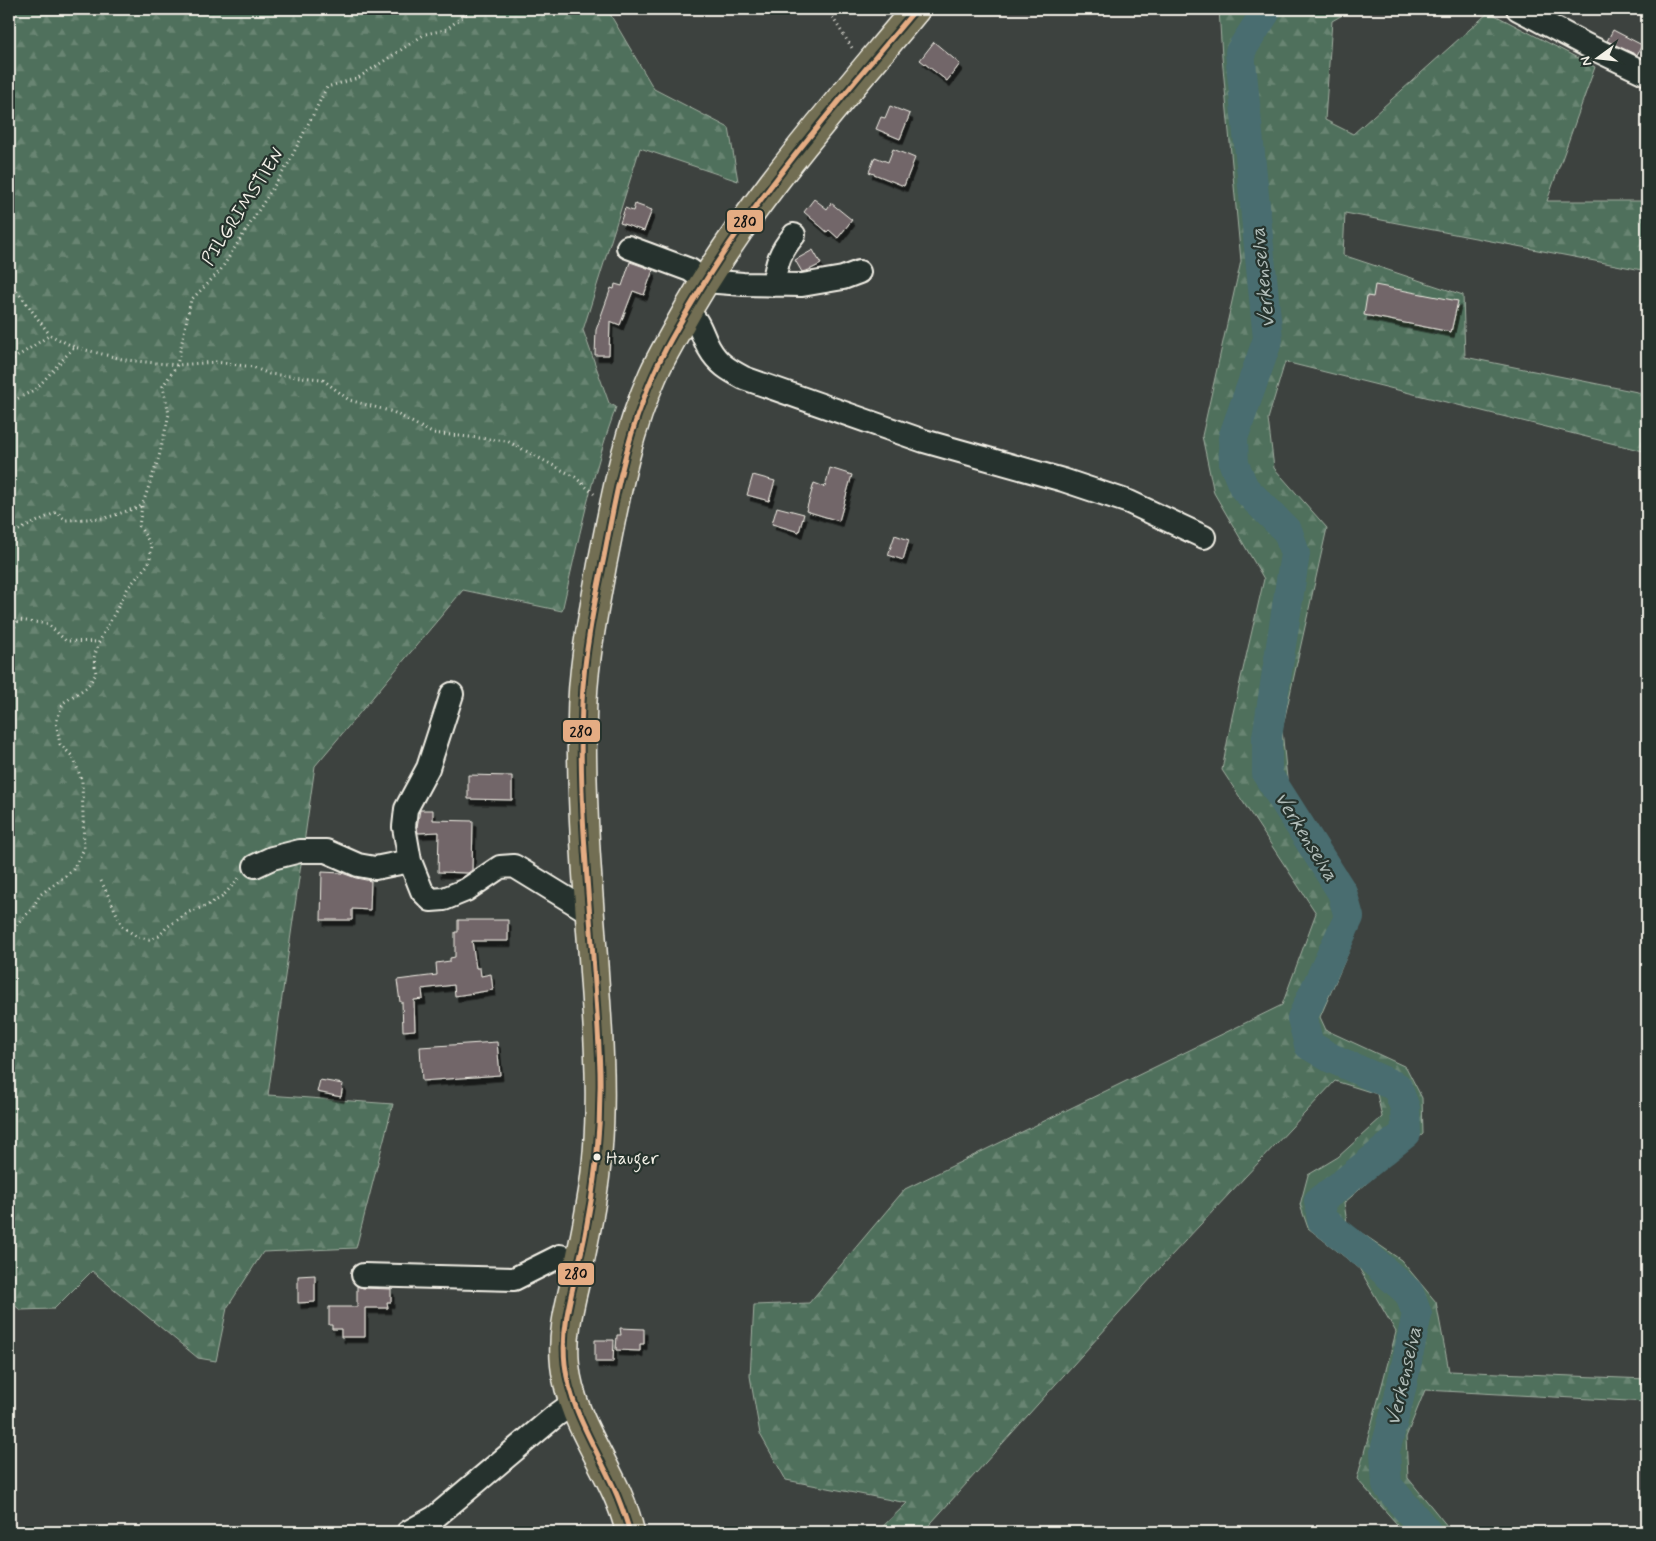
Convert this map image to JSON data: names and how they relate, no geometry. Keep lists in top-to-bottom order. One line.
{"streets":{"path":["PILGRIMSTIEN"]},"water":["Verkenselva"],"places":["Hauger"],"lines":["transit line 280"],"north":"left"}
